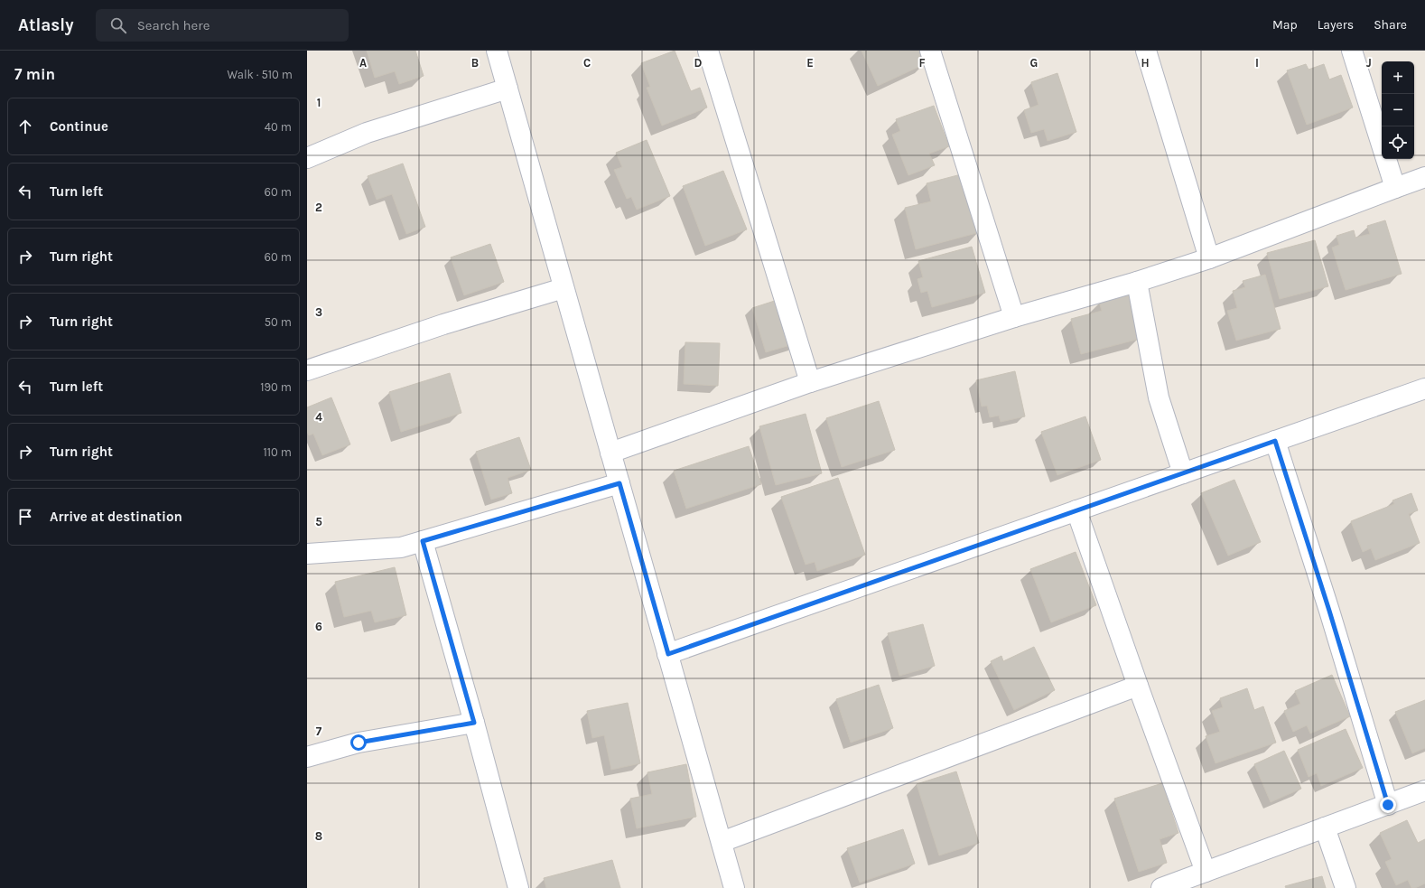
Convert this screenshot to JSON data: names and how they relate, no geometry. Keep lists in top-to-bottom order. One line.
{"page":{"header":"Atlasly","search":"Search here","nav":["Map","Layers","Share"],"heading":["7 min","Walk · 510 m"],"map_buttons":["+","−"],"list":[["Continue","40 m"],["Turn left","60 m"],["Turn right","60 m"],["Turn right","50 m"],["Turn left","190 m"],["Turn right","110 m"],"Arrive at destination"]},"grid":{"columns":["A","B","C","D","E","F","G","H","I","J"],"rows":["1","2","3","4","5","6","7","8"]}}
